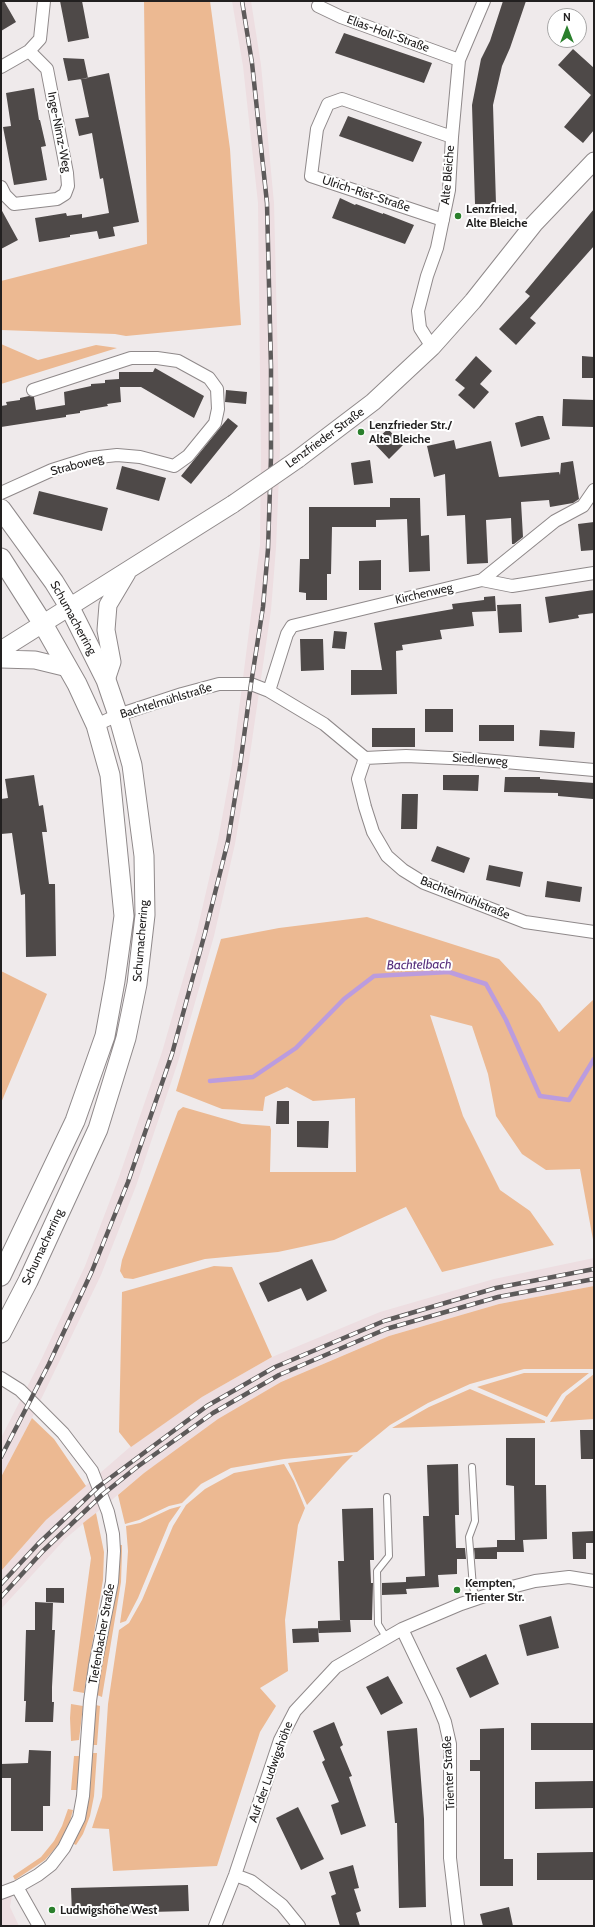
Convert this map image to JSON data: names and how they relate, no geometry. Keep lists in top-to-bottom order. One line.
{"streets":{"main road":["Schumacherring"],"street":["Elias-Holl-Straße","Inge-Nimz-Weg","Alte Bleiche","Ulrich-Rist-Straße","Lenzfrieder Straße","Straboweg","Kirchenweg","Bachtelmühlstraße","Siedlerweg","Tiefenbacher Straße","Auf der Ludwigshöhe","Trienter Straße"]},"crossings":[["Elias-Holl-Straße","Alte Bleiche"],["Alte Bleiche","Ulrich-Rist-Straße"],["Alte Bleiche","Lenzfrieder Straße"],["Lenzfrieder Straße","Schumacherring"],["Kirchenweg","Bachtelmühlstraße"],["Schumacherring","Bachtelmühlstraße"],["Bachtelmühlstraße","Siedlerweg"],["Auf der Ludwigshöhe","Trienter Straße"]],"water":["Bachtelbach"],"places":["Lenzfried, Alte Bleiche","Lenzfrieder Str./ Alte Bleiche","Kempten, Trienter Str.","Ludwigshöhe West"],"north":"top"}
